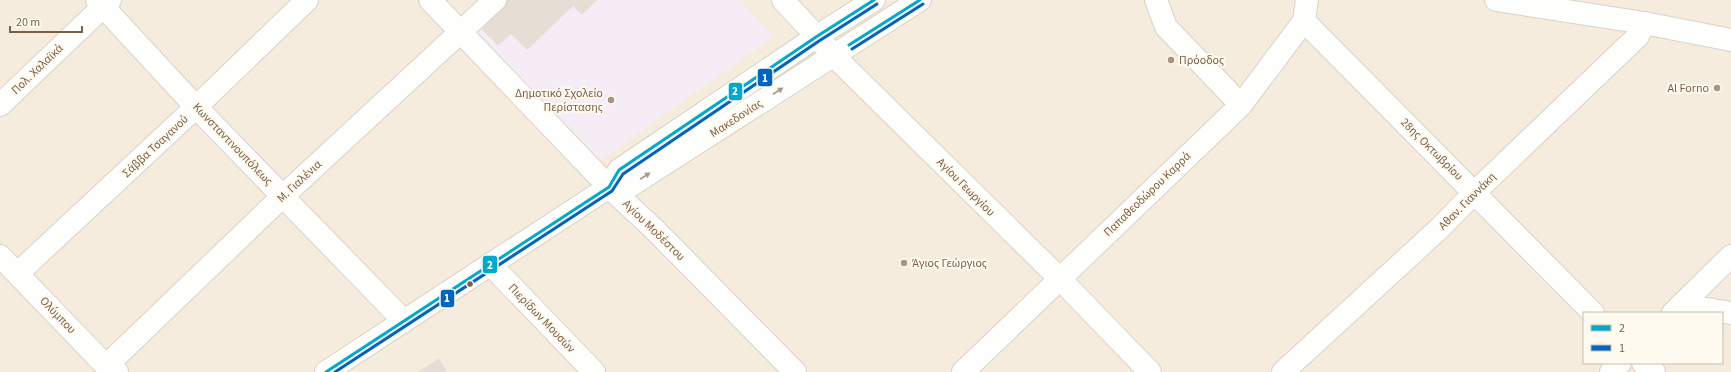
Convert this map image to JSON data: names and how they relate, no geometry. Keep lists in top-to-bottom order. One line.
{"streets":{"street":["Πολ. Χαλαϊκά","Μακεδονίας","Κωνσταντινουπόλεως","Σάββα Τσαγανού","28ης Οκτωβρίου","Μ. Γιαλένια","Αγίου Γεωργίου","Παπαθεοδώρου Καρρά","Αθαν. Γιαννάκη","Αγίου Μοδέστου","Ολύμπου","Πιερίδων Μουσών"]},"crossings":[["Πολ. Χαλαϊκά","Κωνσταντινουπόλεως"],["Μακεδονίας","Κωνσταντινουπόλεως"],["Μακεδονίας","Αγίου Γεωργίου"],["Μακεδονίας","Αγίου Μοδέστου"],["Μακεδονίας","Πιερίδων Μουσών"],["Κωνσταντινουπόλεως","Σάββα Τσαγανού"],["Κωνσταντινουπόλεως","Μ. Γιαλένια"],["Σάββα Τσαγανού","Ολύμπου"],["28ης Οκτωβρίου","Παπαθεοδώρου Καρρά"],["28ης Οκτωβρίου","Αθαν. Γιαννάκη"],["Μ. Γιαλένια","Αγίου Μοδέστου"],["Μ. Γιαλένια","Ολύμπου"],["Αγίου Γεωργίου","Παπαθεοδώρου Καρρά"]],"places":["Πρόοδος","Al Forno","Δημοτικό Σχολείο Περίστασης","Άγιος Γεώργιος"],"lines":["transit line 2","transit line 1"],"legend":["2","1"],"scale_bar":"20 m"}
